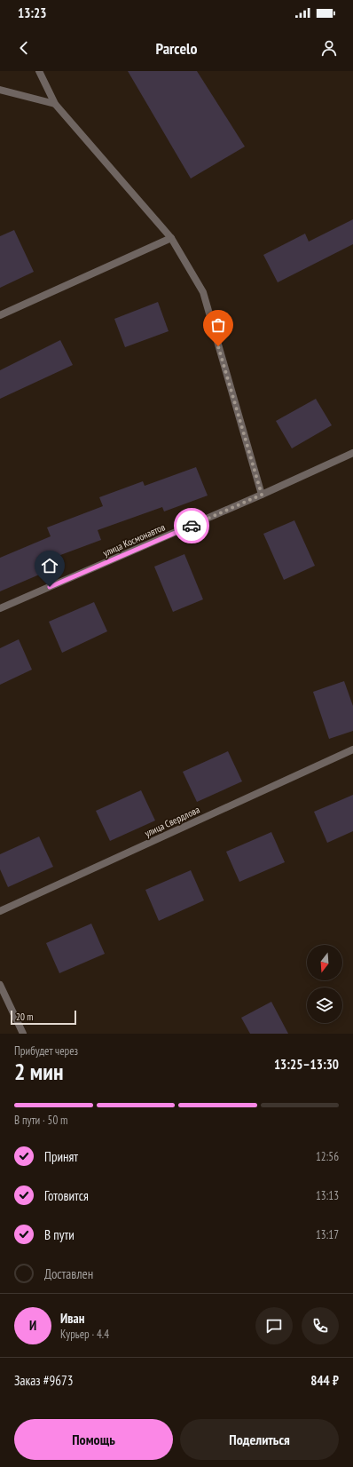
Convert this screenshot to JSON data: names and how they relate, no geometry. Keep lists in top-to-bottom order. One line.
{"streets":{"street":["улица Космонавтов","улица Свердлова"]},"scale_bar":"20 m","north":"bottom","page":{"status":"13:23","header":"Parcelo","scale":"20 m","heading":["2 мин","Прибудет через","13:25–13:30"],"panel":["Иван","Курьер · 4.4","Заказ #9673","844 ₽"],"bar":"В пути · 50 m","list":[["Принят","12:56"],["Готовится","13:13"],["В пути","13:17"],"Доставлен"],"round":"И","buttons":["Помощь","Поделиться"]}}
